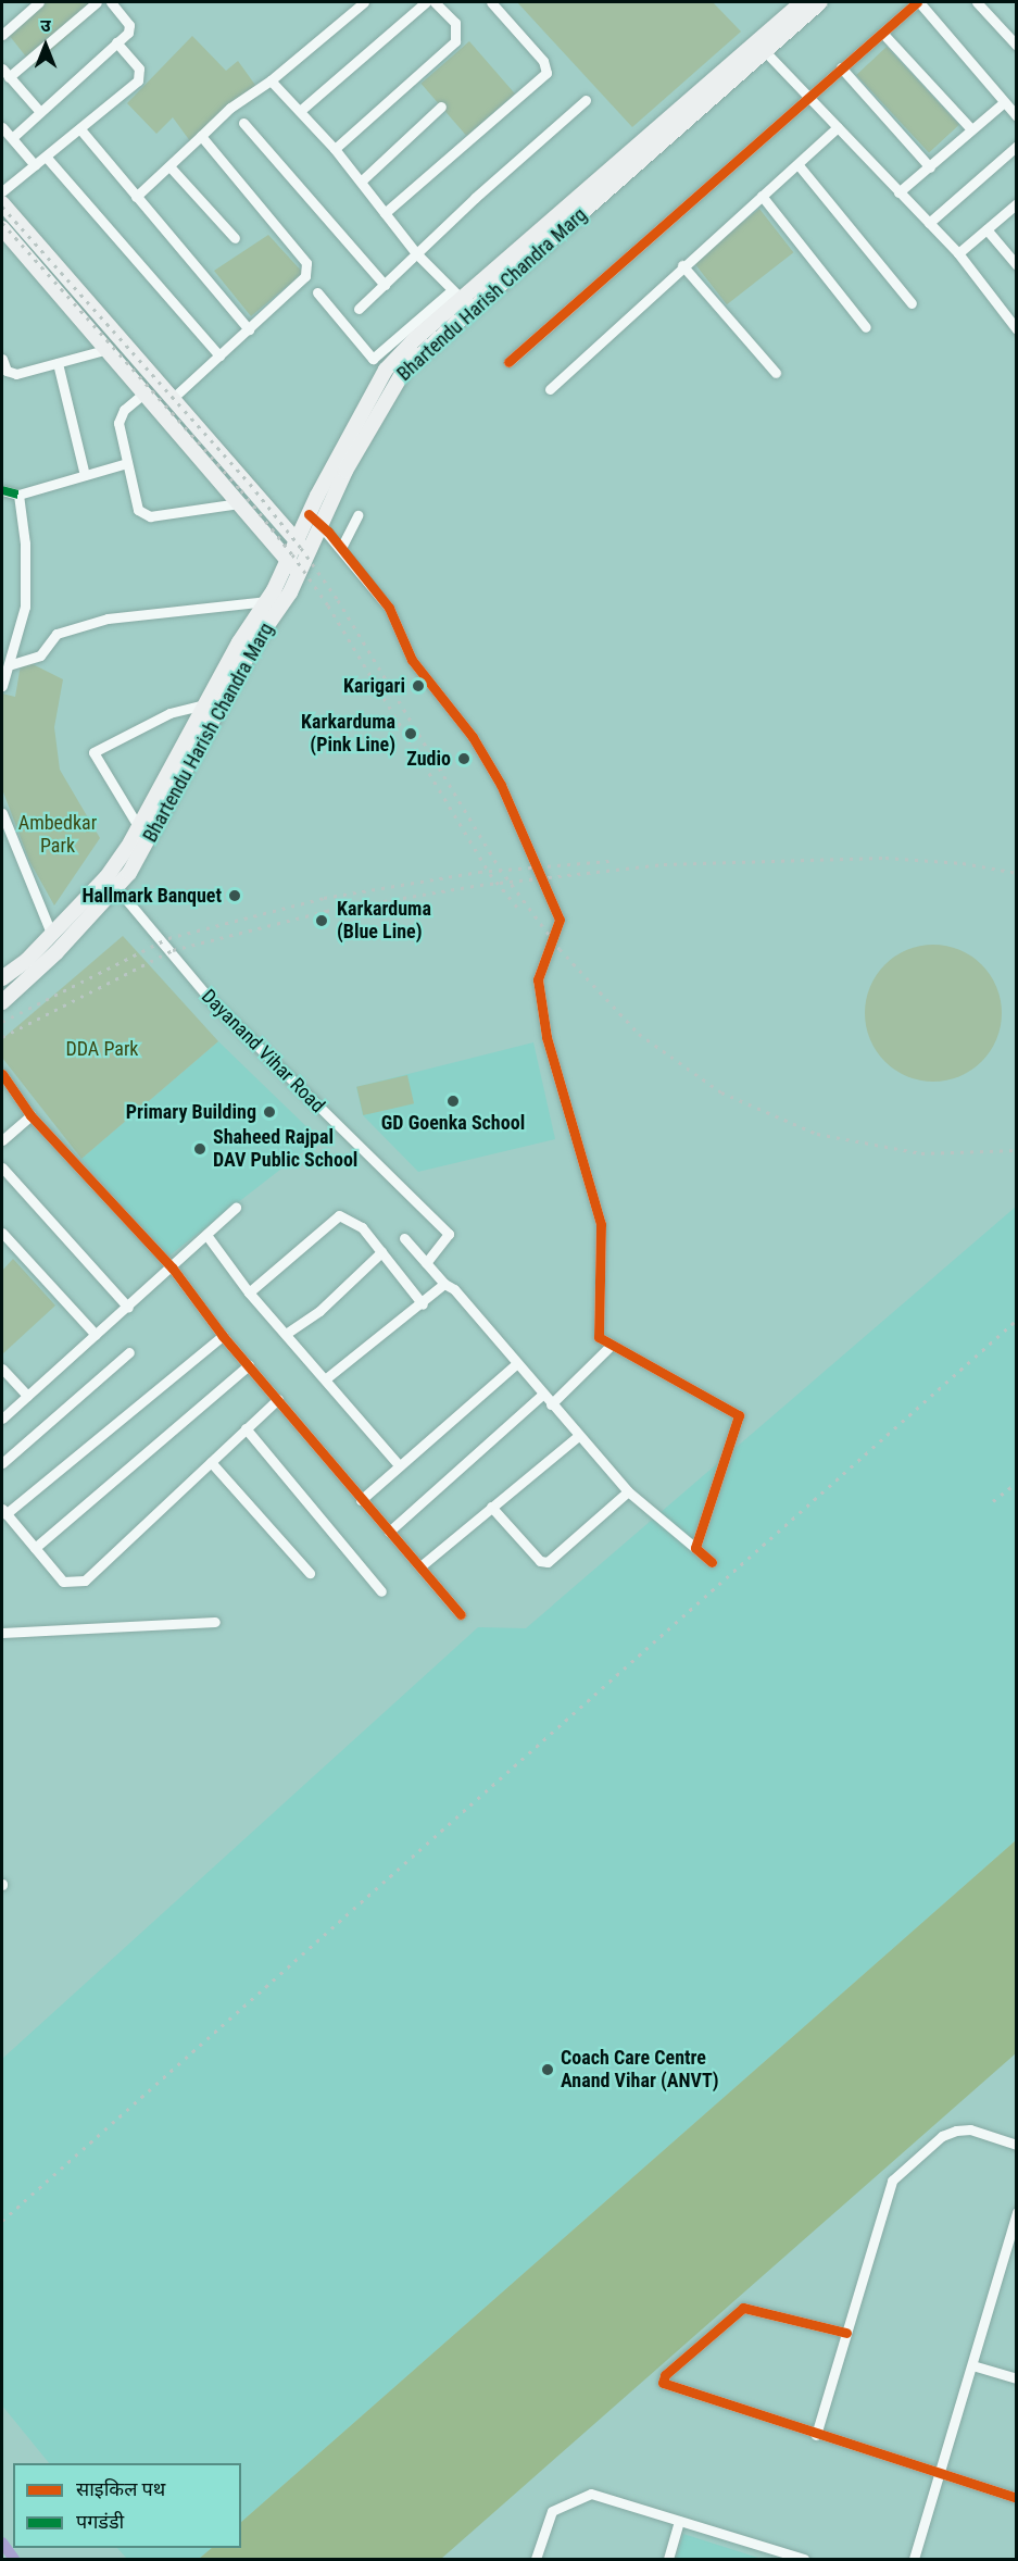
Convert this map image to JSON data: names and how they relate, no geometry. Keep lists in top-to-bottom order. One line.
{"streets":{"main road":["Bhartendu Harish Chandra Marg"],"street":["Dayanand Vihar Road"]},"crossings":[["Bhartendu Harish Chandra Marg","Dayanand Vihar Road"]],"parks":["Ambedkar Park","DDA Park"],"places":["Karigari","Karkarduma (Pink Line)","Zudio","Hallmark Banquet","Karkarduma (Blue Line)","GD Goenka School","Primary Building","Shaheed Rajpal DAV Public School","Coach Care Centre Anand Vihar (ANVT)"],"legend":["साइकिल पथ","पगडंडी"],"north":"top"}
